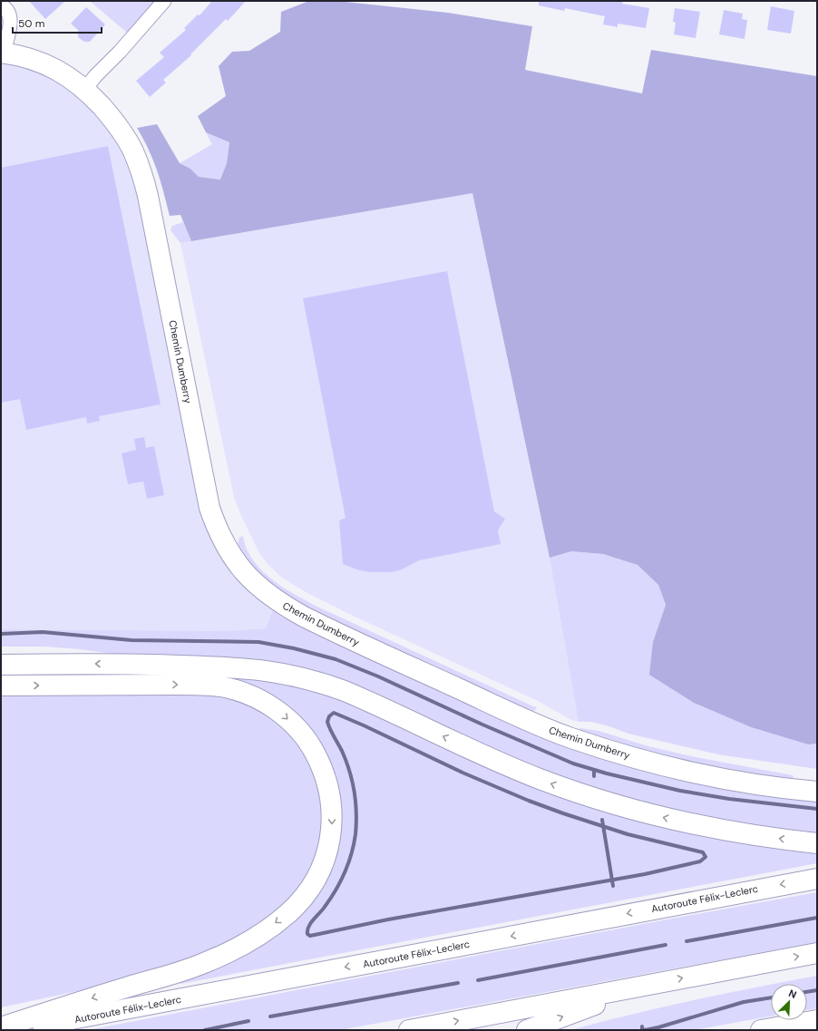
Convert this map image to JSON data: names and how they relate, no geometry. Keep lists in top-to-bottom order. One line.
{"streets":{"main road":["Chemin Dumberry","Autoroute Félix-Leclerc"]},"scale_bar":"50 m","north":"top right"}
